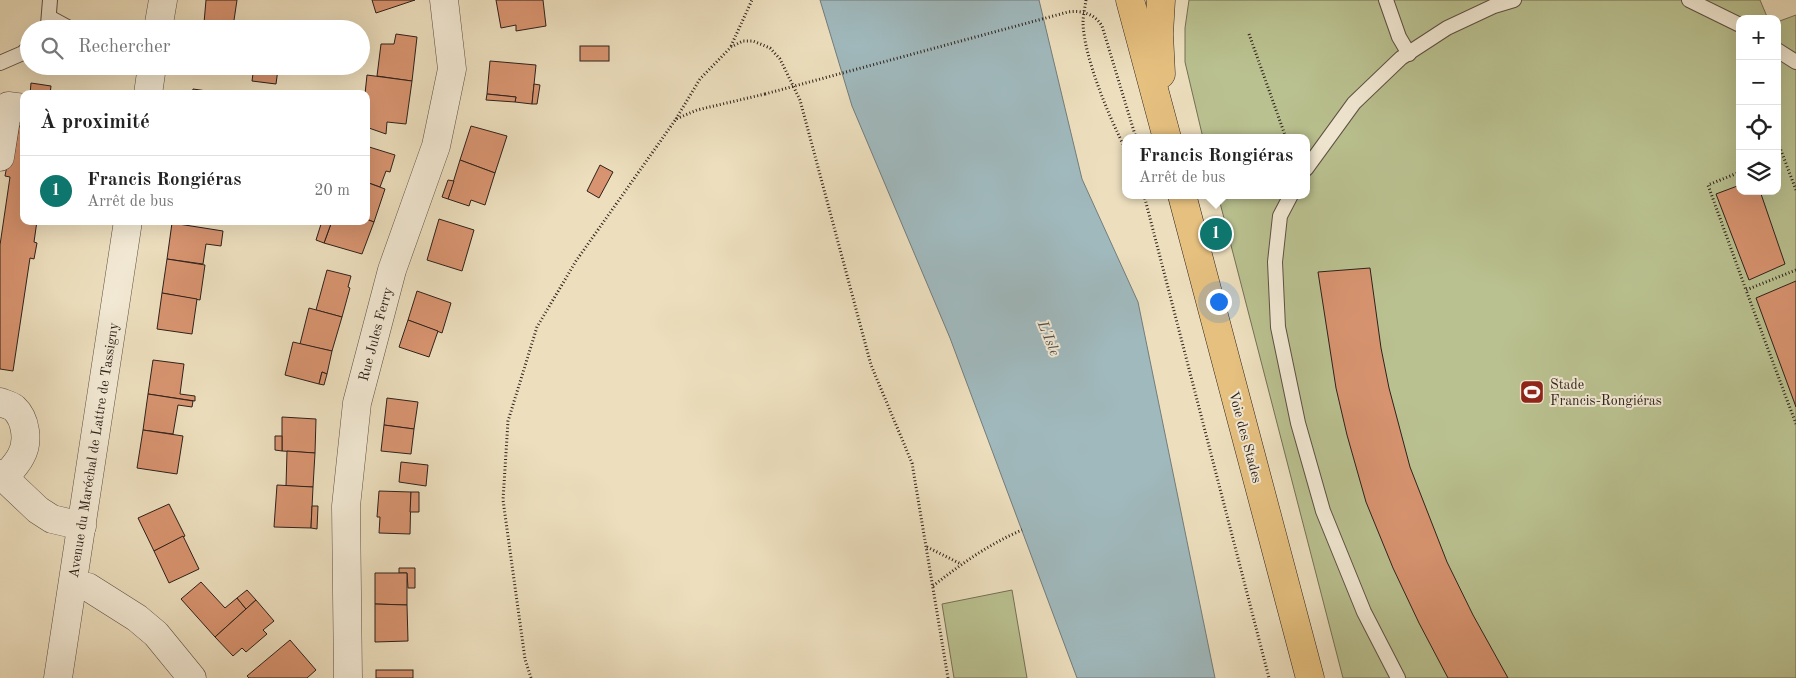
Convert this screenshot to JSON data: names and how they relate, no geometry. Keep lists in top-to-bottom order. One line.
{"streets":{"main road":["Voie des Stades"],"street":["Rue Jules Ferry","Avenue du Maréchal de Lattre de Tassigny"]},"water":["L'Isle"],"places":{"sports":["Stade Francis-Rongiéras"]},"page":{"map_buttons":["+","−"],"search":"Rechercher","heading":"À proximité","popup":["Francis Rongiéras","Arrêt de bus"],"list":[{"mark":"1","name":"Francis Rongiéras","note":"Arrêt de bus","value":"20 m"}],"pins":"1"}}
